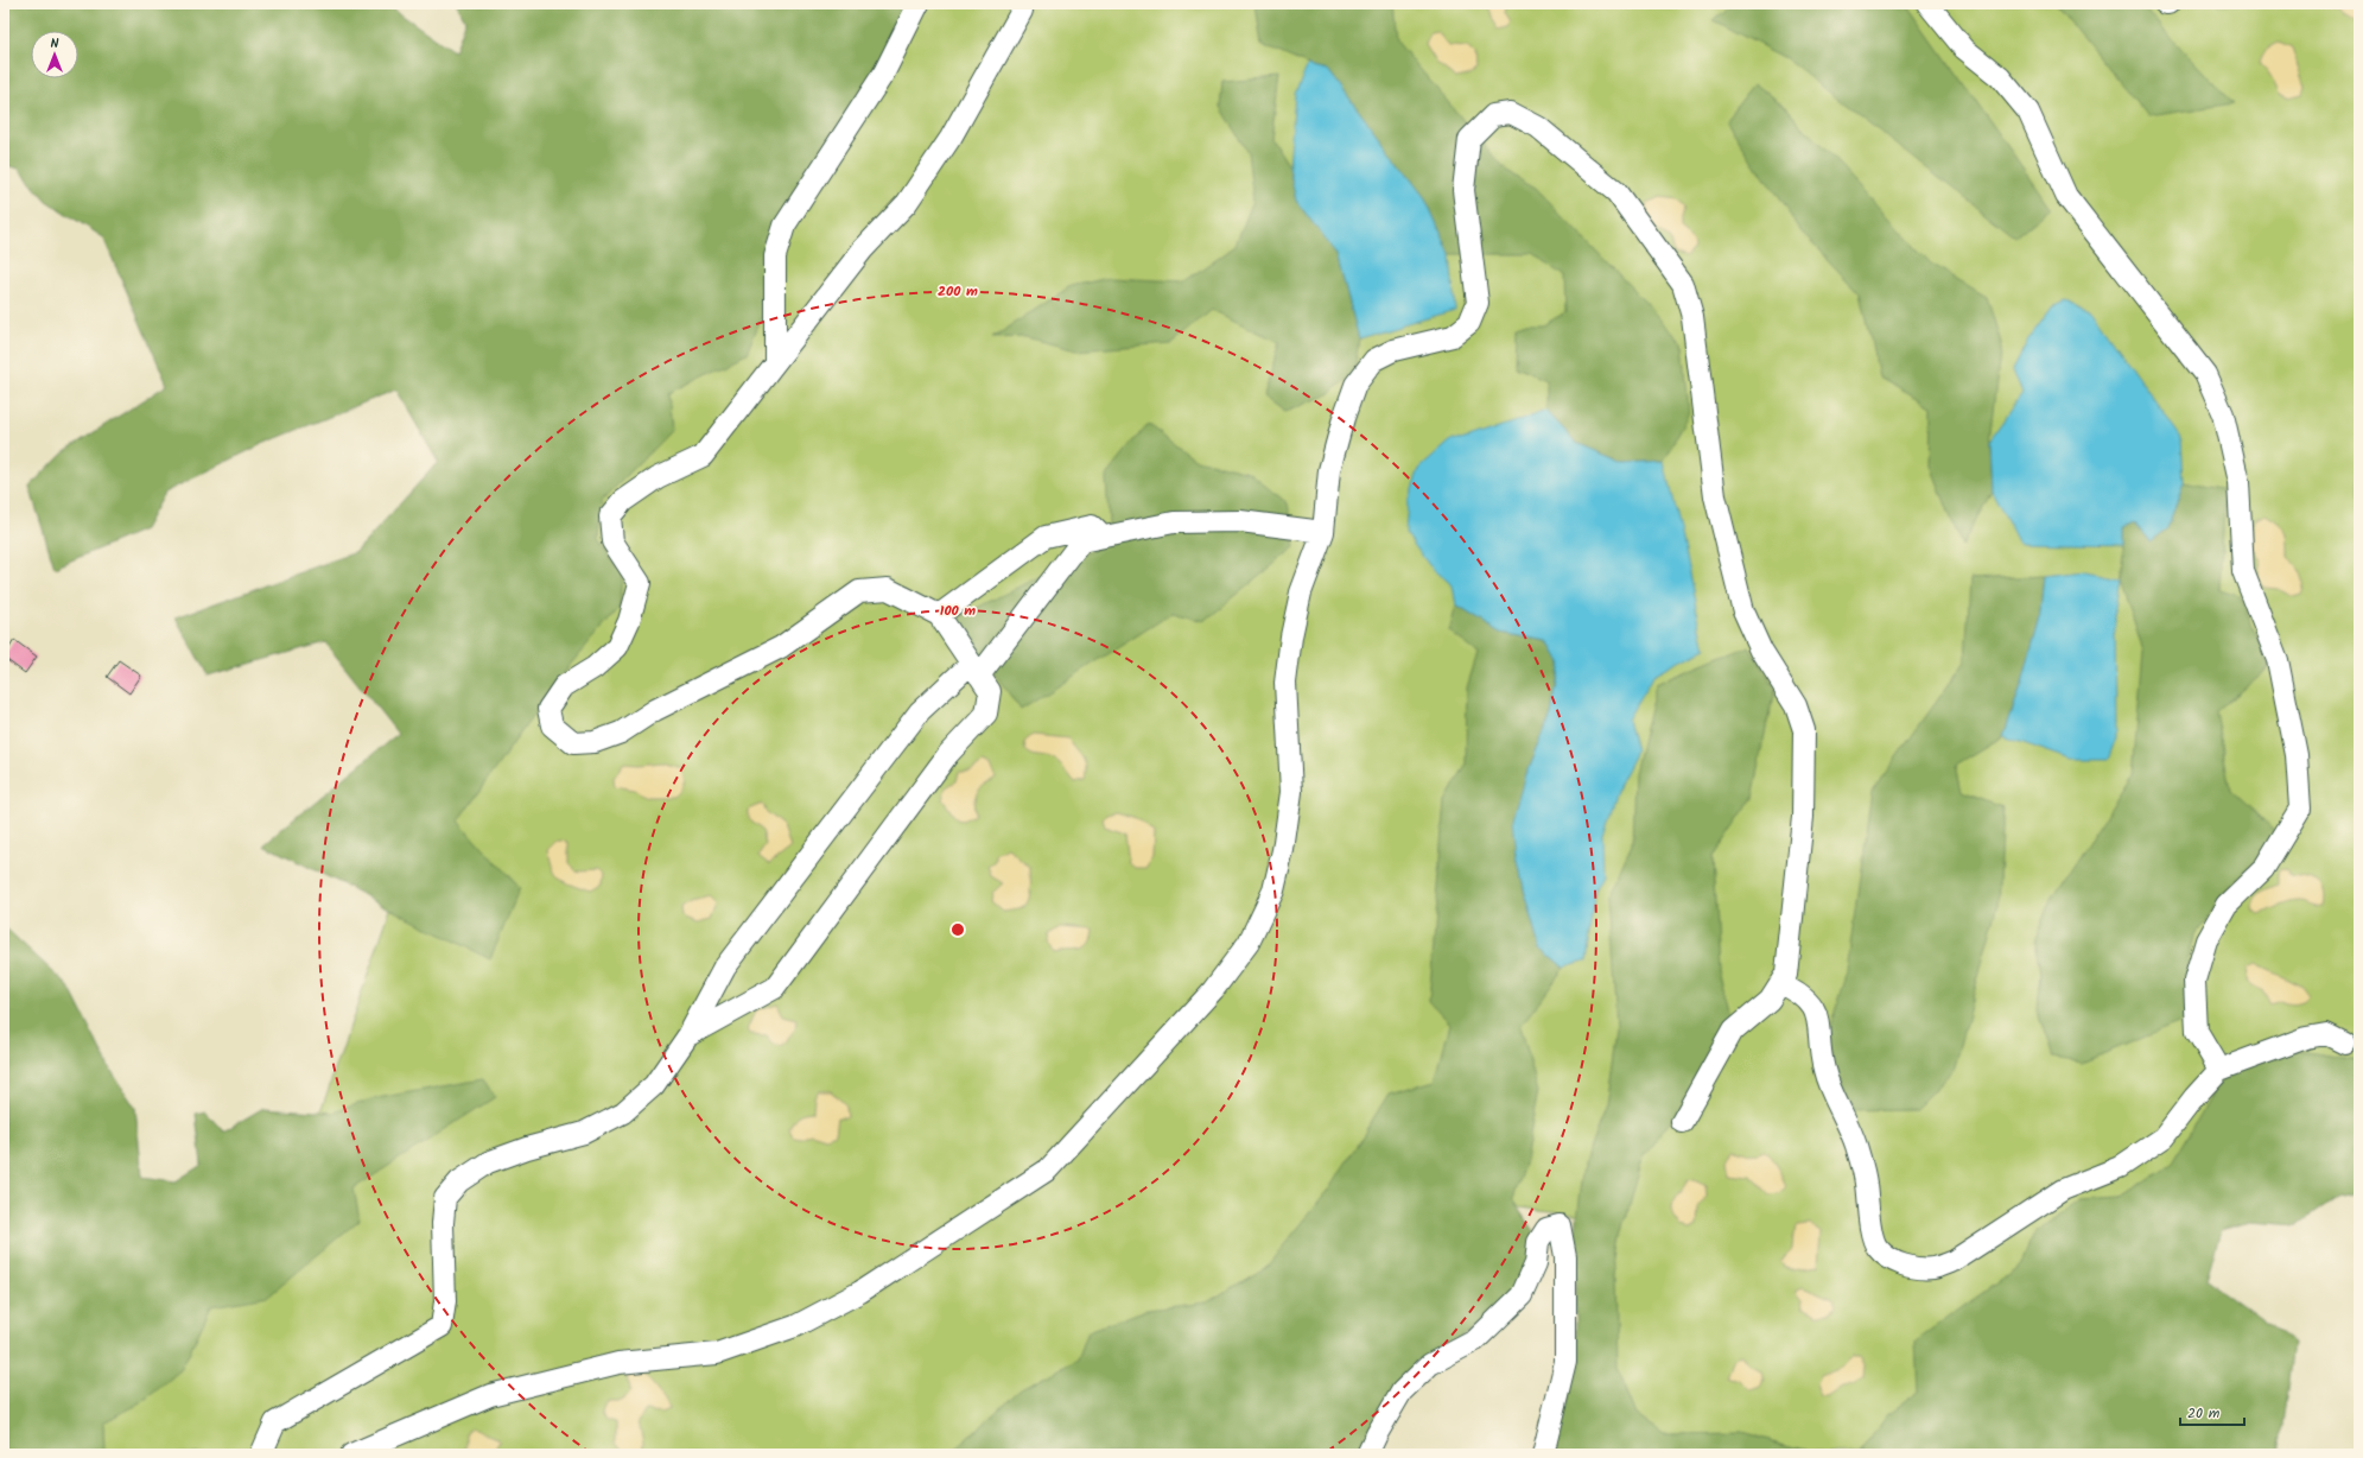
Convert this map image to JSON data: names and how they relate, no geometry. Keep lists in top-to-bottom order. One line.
{"scale_bar":"20 m","north":"top","rings":["200 m","100 m"]}
